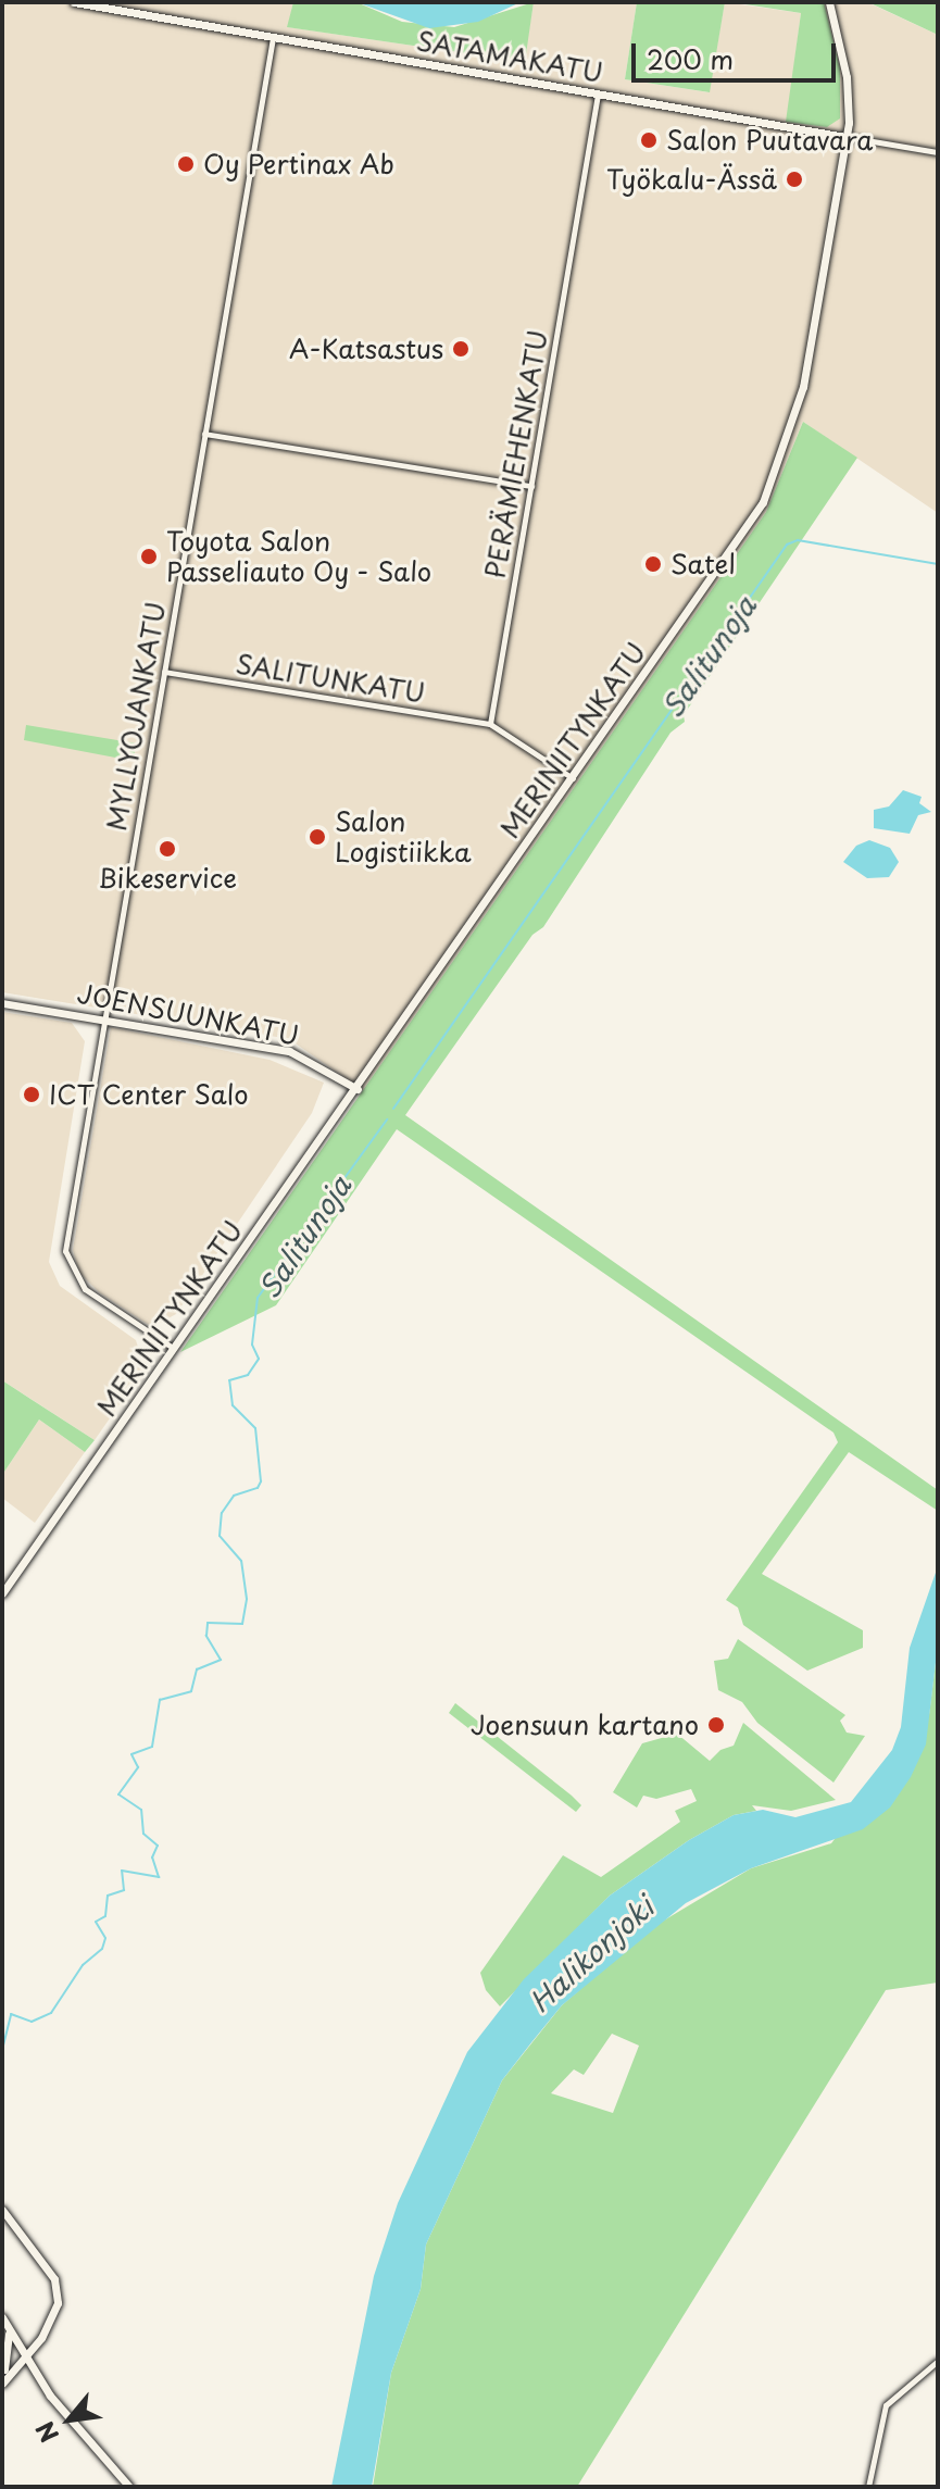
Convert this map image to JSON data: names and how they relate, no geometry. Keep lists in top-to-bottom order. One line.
{"streets":{"main road":["SATAMAKATU","MERINIITYNKATU","JOENSUUNKATU"],"street":["PERÄMIEHENKATU","SALITUNKATU","MYLLYOJANKATU"]},"crossings":[["SATAMAKATU","PERÄMIEHENKATU"],["SATAMAKATU","MYLLYOJANKATU"],["SATAMAKATU","MERINIITYNKATU"],["PERÄMIEHENKATU","SALITUNKATU"],["SALITUNKATU","MYLLYOJANKATU"],["MYLLYOJANKATU","MERINIITYNKATU"],["MYLLYOJANKATU","JOENSUUNKATU"],["MERINIITYNKATU","JOENSUUNKATU"]],"water":["Salitunoja","Halikonjoki"],"places":["Salon Puutavara","Oy Pertinax Ab","Työkalu-Ässä","A-Katsastus","Toyota Salon Passeliauto Oy - Salo","Satel","Salon Logistiikka","Bikeservice","ICT Center Salo","Joensuun kartano"],"scale_bar":"200 m","north":"bottom left"}
